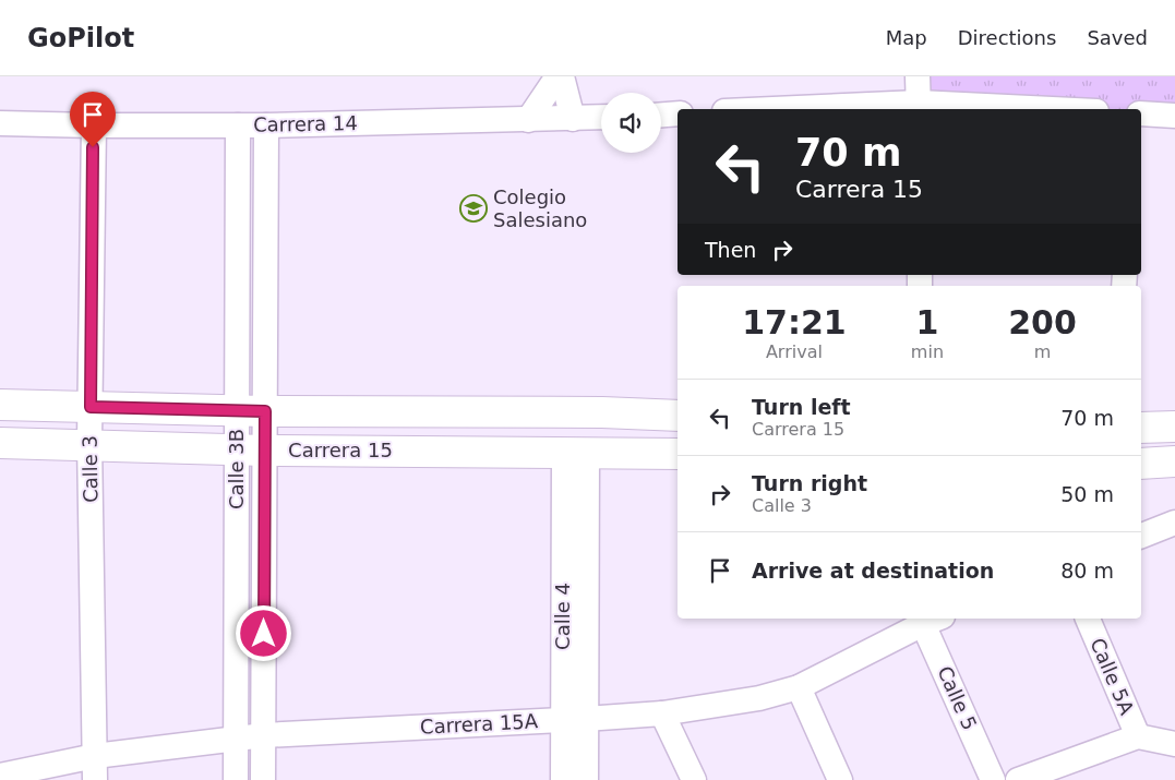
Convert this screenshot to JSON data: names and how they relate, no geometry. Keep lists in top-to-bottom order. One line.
{"streets":{"main road":["Carrera 15"],"street":["Carrera 14","Calle 3","Calle 3B","Calle 4","Calle 5A","Calle 5","Carrera 15A"]},"crossings":[["Carrera 14","Calle 3"],["Carrera 14","Calle 3B"],["Carrera 15","Calle 3"],["Carrera 15","Calle 3B"],["Carrera 15","Calle 4"],["Calle 3","Carrera 15A"],["Calle 3B","Carrera 15A"],["Calle 4","Carrera 15A"],["Calle 5","Carrera 15A"]],"places":{"school or university":["Colegio Salesiano"]},"page":{"header":"GoPilot","nav":["Map","Directions","Saved"],"turn":["70 m","Carrera 15"],"then":"Then","eta":["17:21","Arrival","1","min","200","m"],"list":[{"name":"Turn left","note":"Carrera 15","value":"70 m"},{"name":"Turn right","note":"Calle 3","value":"50 m"},{"name":"Arrive at destination","value":"80 m"}]}}
